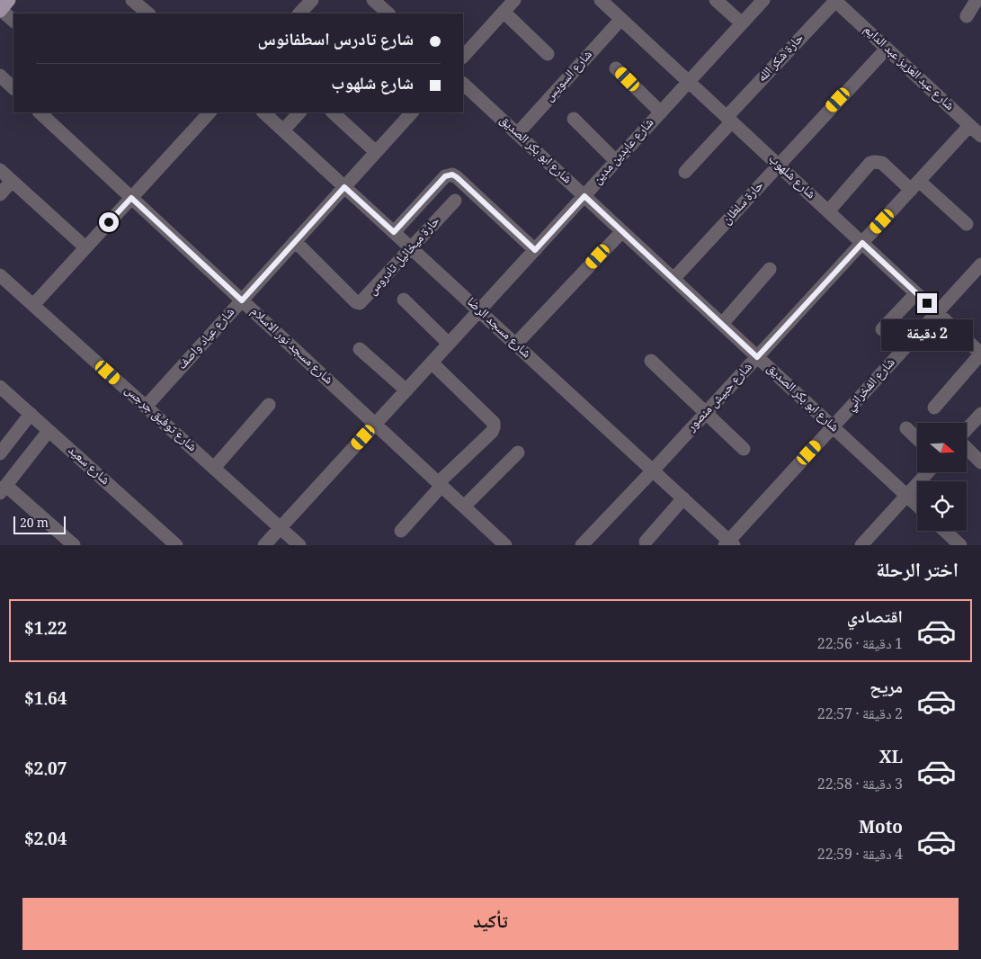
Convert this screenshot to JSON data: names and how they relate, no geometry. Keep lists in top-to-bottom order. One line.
{"streets":{"street":["حارة شكر الله","شارع عبد العزيز عبد الدايم","شارع السويس","شارع ابو بكر الصديق","شارع عابدين مدين","شارع شلهوب","حارة سلطان","حارة ميخائيل تادروس","شارع مسجد الرضا","شارع عياد واصف","شارع مسجد نور الاسلام","شارع الفخراني","شارع حبيش منصور","شارع توفيق جرجس","شارع سعيد"]},"crossings":[["حارة شكر الله","شارع عبد العزيز عبد الدايم"],["حارة شكر الله","شارع شلهوب"],["شارع عبد العزيز عبد الدايم","حارة سلطان"],["شارع عبد العزيز عبد الدايم","شارع حبيش منصور"],["شارع السويس","شارع ابو بكر الصديق"],["شارع السويس","شارع شلهوب"],["شارع ابو بكر الصديق","شارع عابدين مدين"],["شارع ابو بكر الصديق","حارة سلطان"],["شارع ابو بكر الصديق","شارع الفخراني"],["شارع ابو بكر الصديق","شارع حبيش منصور"],["شارع عابدين مدين","شارع شلهوب"],["شارع عابدين مدين","شارع مسجد الرضا"],["شارع عابدين مدين","شارع مسجد نور الاسلام"],["شارع عابدين مدين","شارع توفيق جرجس"],["شارع شلهوب","حارة سلطان"],["شارع شلهوب","شارع الفخراني"],["شارع شلهوب","شارع حبيش منصور"],["حارة ميخائيل تادروس","شارع مسجد الرضا"],["حارة ميخائيل تادروس","شارع عياد واصف"],["شارع مسجد الرضا","شارع عياد واصف"],["شارع مسجد الرضا","شارع الفخراني"],["شارع مسجد الرضا","شارع حبيش منصور"],["شارع عياد واصف","شارع مسجد نور الاسلام"],["شارع عياد واصف","شارع توفيق جرجس"]],"scale_bar":"20 m","north":"right","page":{"banner":["شارع تادرس اسطفانوس","شارع شلهوب"],"bubble":"2 دقيقة","scale":"20 m","heading":"اختر الرحلة","list":[{"name":"اقتصادي","note":"1 دقيقة · 22:56","value":"$1.22"},{"name":"مريح","note":"2 دقيقة · 22:57","value":"$1.64"},{"name":"XL","note":"3 دقيقة · 22:58","value":"$2.07"},{"name":"Moto","note":"4 دقيقة · 22:59","value":"$2.04"}],"buttons":"تأكيد"}}
